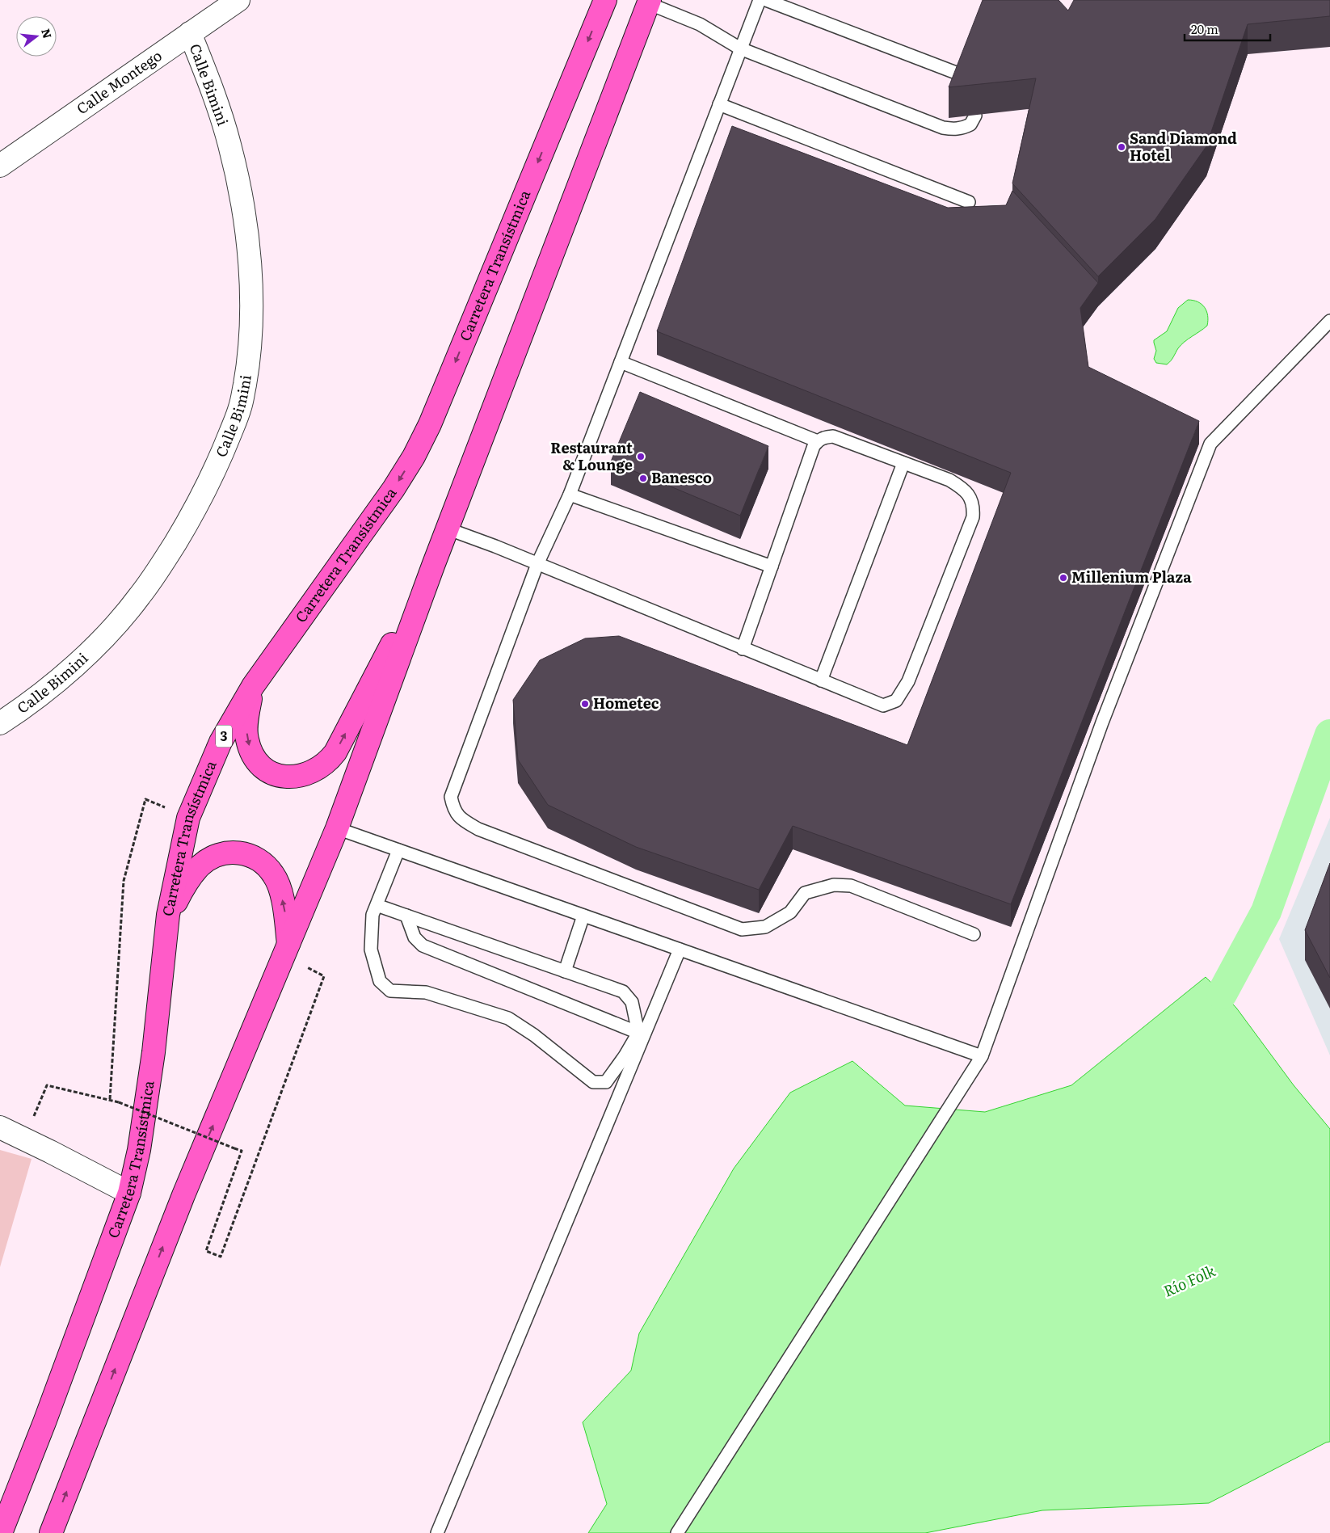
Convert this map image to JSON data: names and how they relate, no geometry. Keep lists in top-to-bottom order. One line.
{"streets":{"main road":["Carretera Transístmica","3"],"street":["Calle Montego","Calle Bimini"]},"crossings":[["Calle Montego","Calle Bimini"]],"water":["Río Folk"],"places":["Sand Diamond Hotel","Restaurant & Lounge","Banesco","Millenium Plaza","Hometec"],"scale_bar":"20 m","north":"right"}
